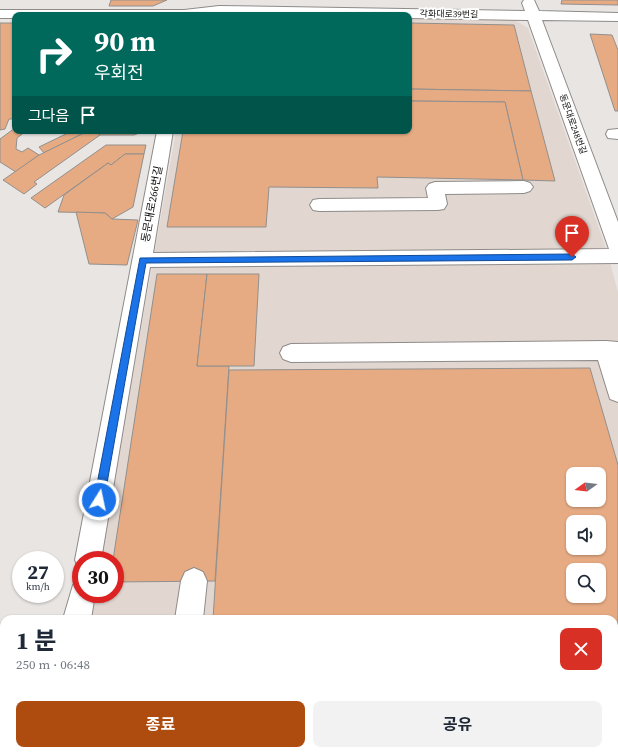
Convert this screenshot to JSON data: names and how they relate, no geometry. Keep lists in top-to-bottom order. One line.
{"streets":{"street":["각화대로39번길","동문대로248번길","동문대로266번길"]},"crossings":[["각화대로39번길","동문대로248번길"]],"north":"left","page":{"turn":["90 m","우회전"],"then":"그다음","speed":"27 km/h","limit":"30","heading":["1 분","250 m · 06:48"],"buttons":["종료","공유"]}}
